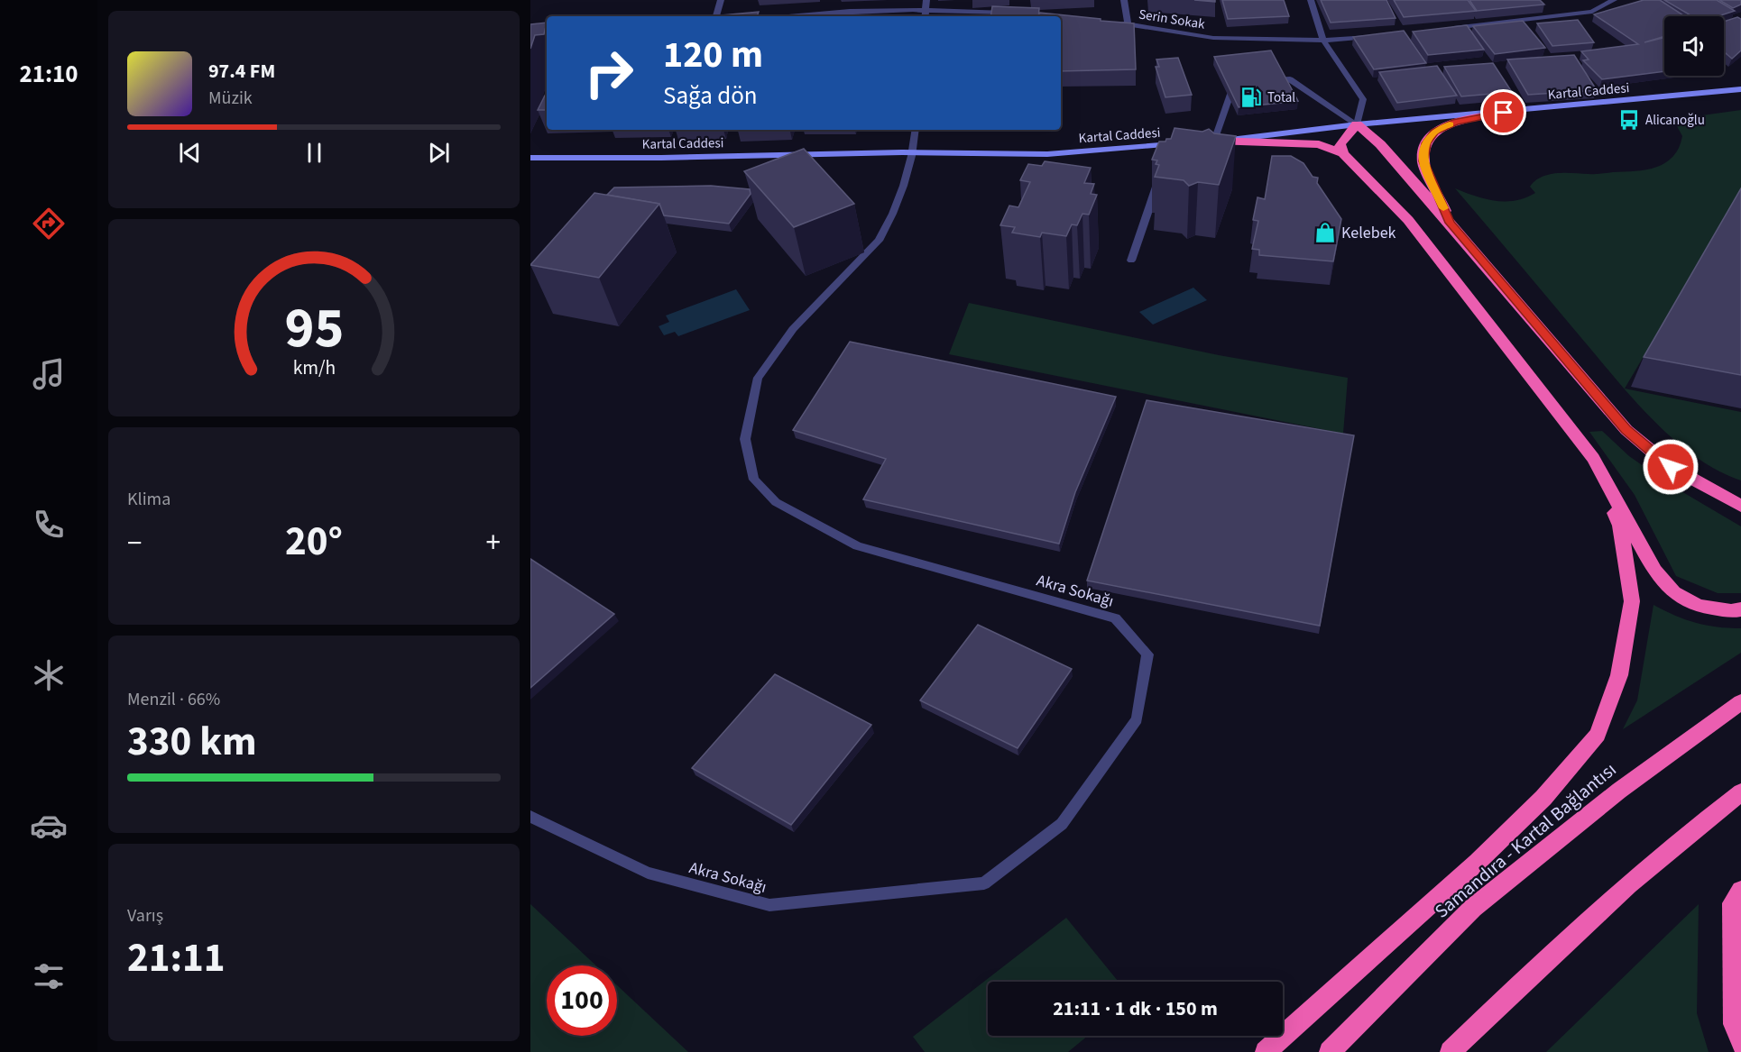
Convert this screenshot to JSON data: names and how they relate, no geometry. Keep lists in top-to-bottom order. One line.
{"streets":{"highway":["Samandıra - Kartal Bağlantısı"],"main road":["Kartal Caddesi"],"street":["Serin Sokak","Akra Sokağı"]},"crossings":[["Kartal Caddesi","Akra Sokağı"]],"places":{"fuel station":["Total"],"bus stop":["Alicanoğlu"],"shop":["Kelebek"]},"page":{"tabs":"21:10","turn":["120 m","Sağa dön"],"song":["97.4 FM","Müzik"],"tile":["Klima",["Menzil · 66%","330 km"],["Varış","21:11"]],"heat":["−","20°","+"],"limit":"100","trip":"21:11 · 1 dk · 150 m","gauge":["95","km/h"]}}
